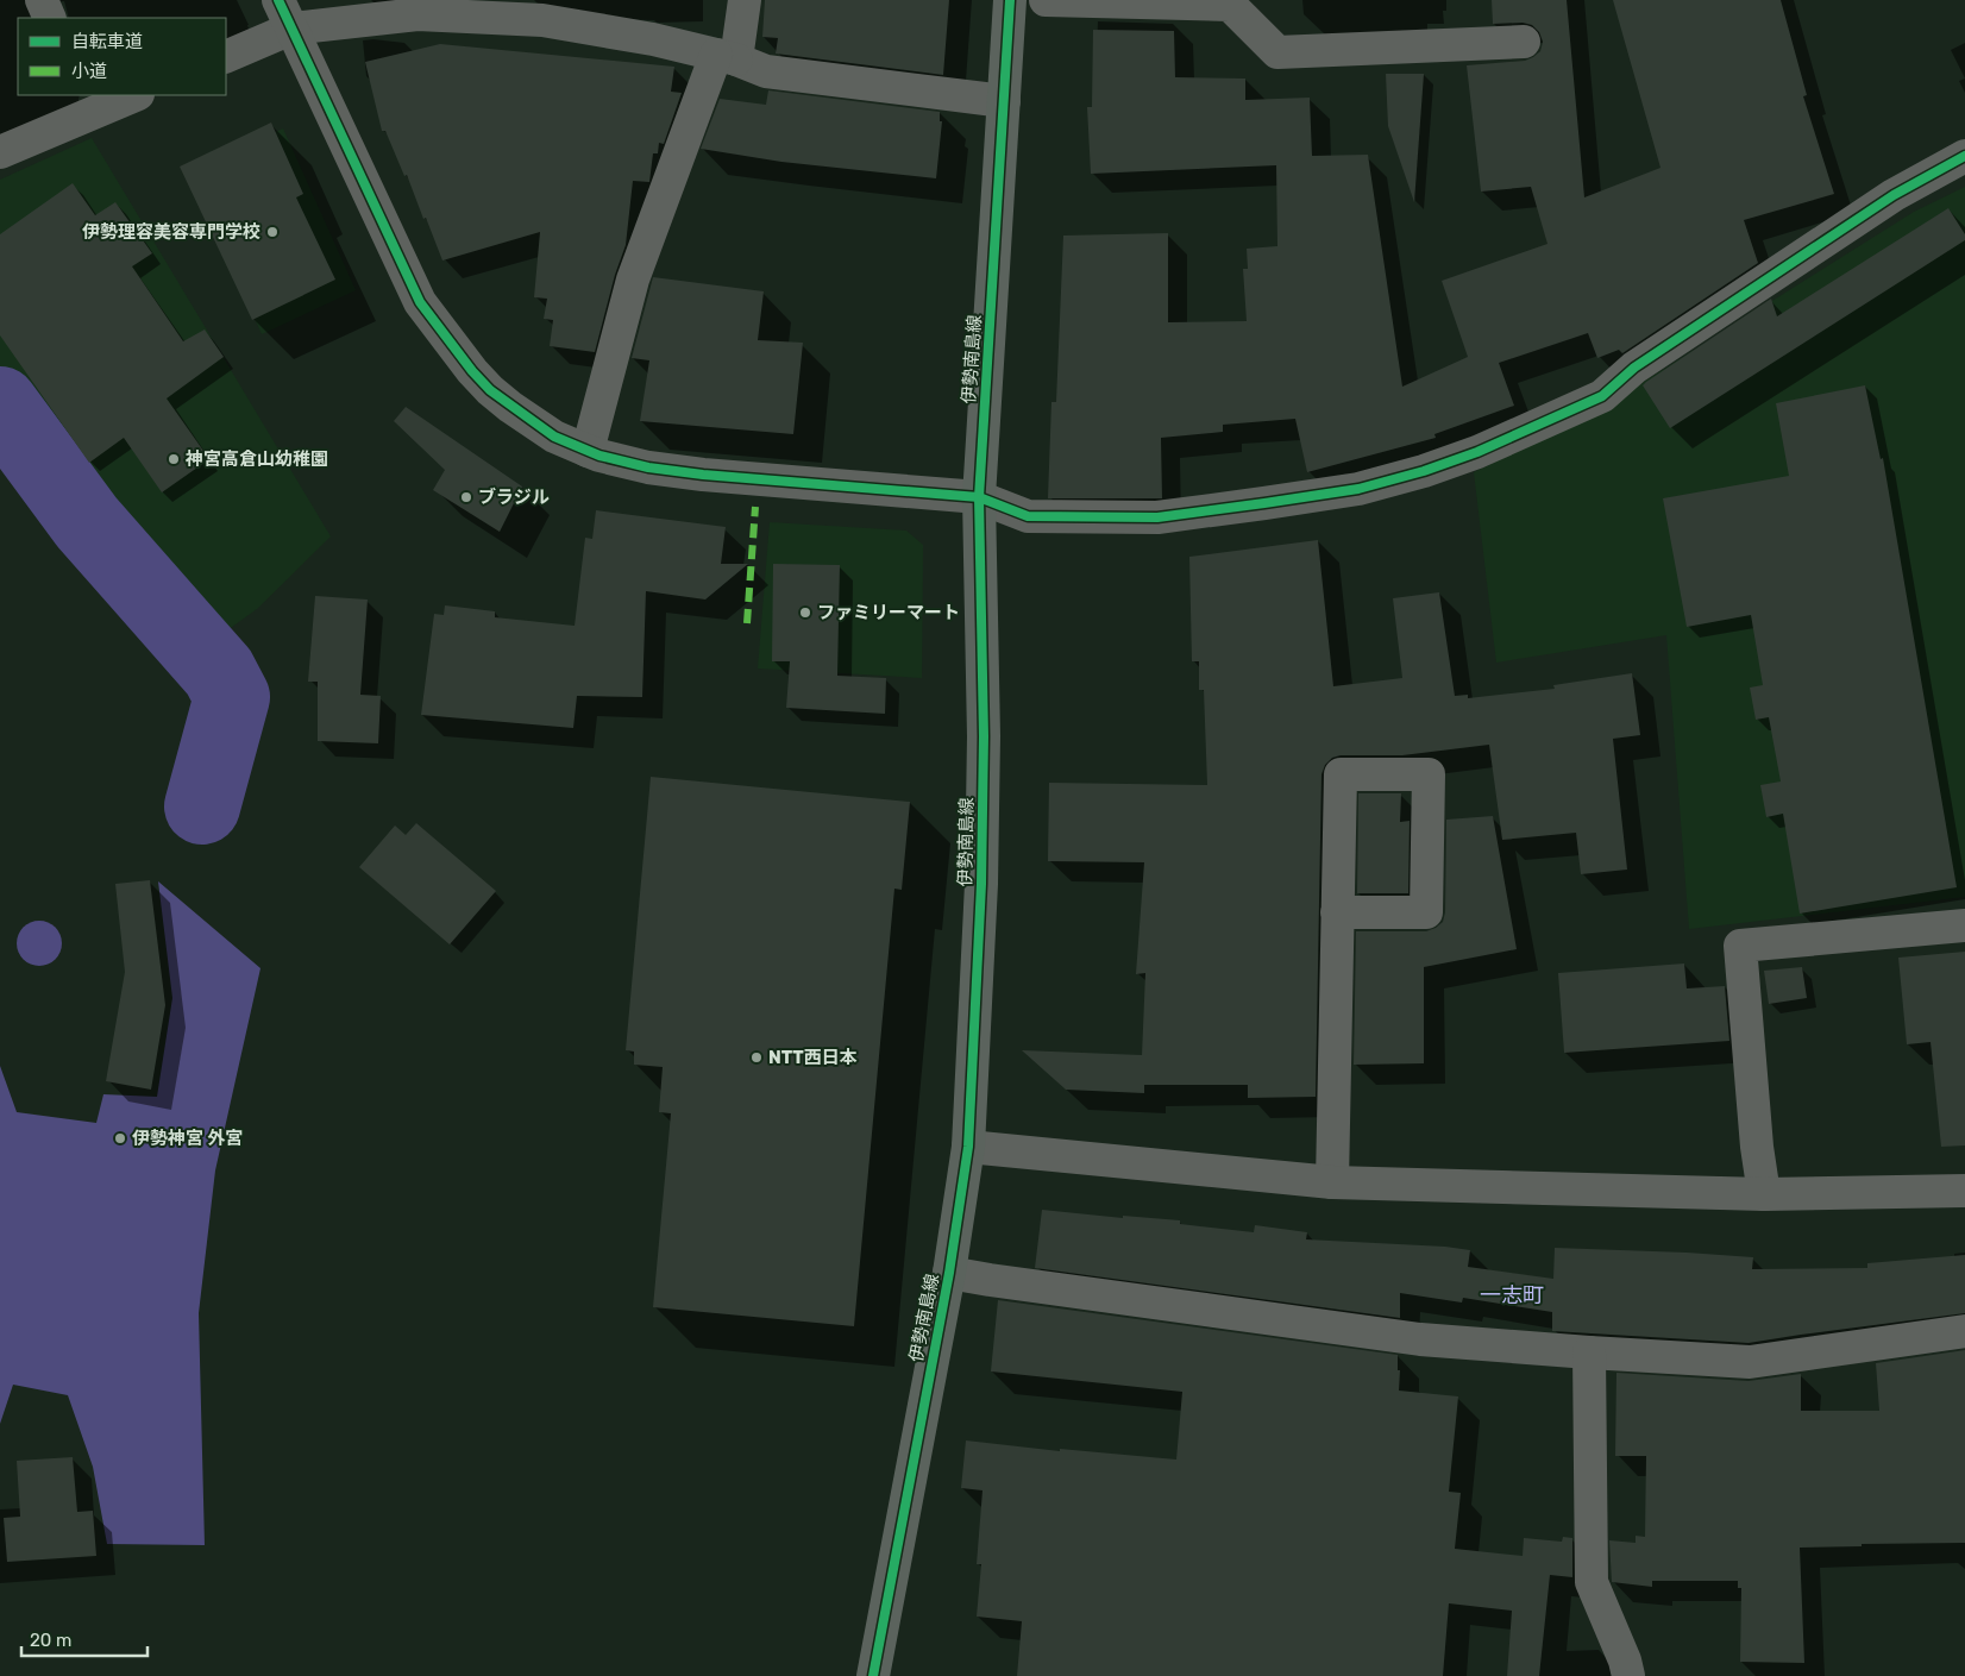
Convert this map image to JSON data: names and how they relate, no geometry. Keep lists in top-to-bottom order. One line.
{"streets":{"main road":["伊勢南島線"]},"districts":["一志町"],"places":["伊勢理容美容専門学校","神宮高倉山幼稚園","ブラジル","ファミリーマート","NTT西日本","伊勢神宮 外宮"],"legend":["自転車道","小道"],"scale_bar":"20 m"}
